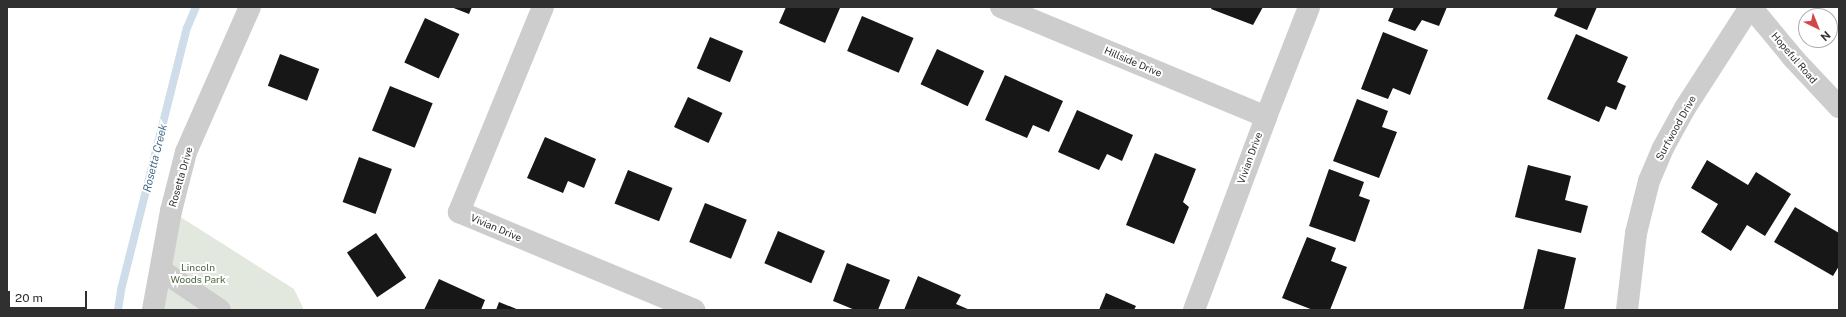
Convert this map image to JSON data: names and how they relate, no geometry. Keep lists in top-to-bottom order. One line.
{"streets":{"street":["Hopeful Road","Hillside Drive","Surfwood Drive","Vivian Drive","Rosetta Drive"]},"crossings":[["Hopeful Road","Surfwood Drive"],["Hillside Drive","Vivian Drive"]],"water":["Rosetta Creek"],"parks":["Lincoln Woods Park"],"scale_bar":"20 m","north":"bottom right"}
